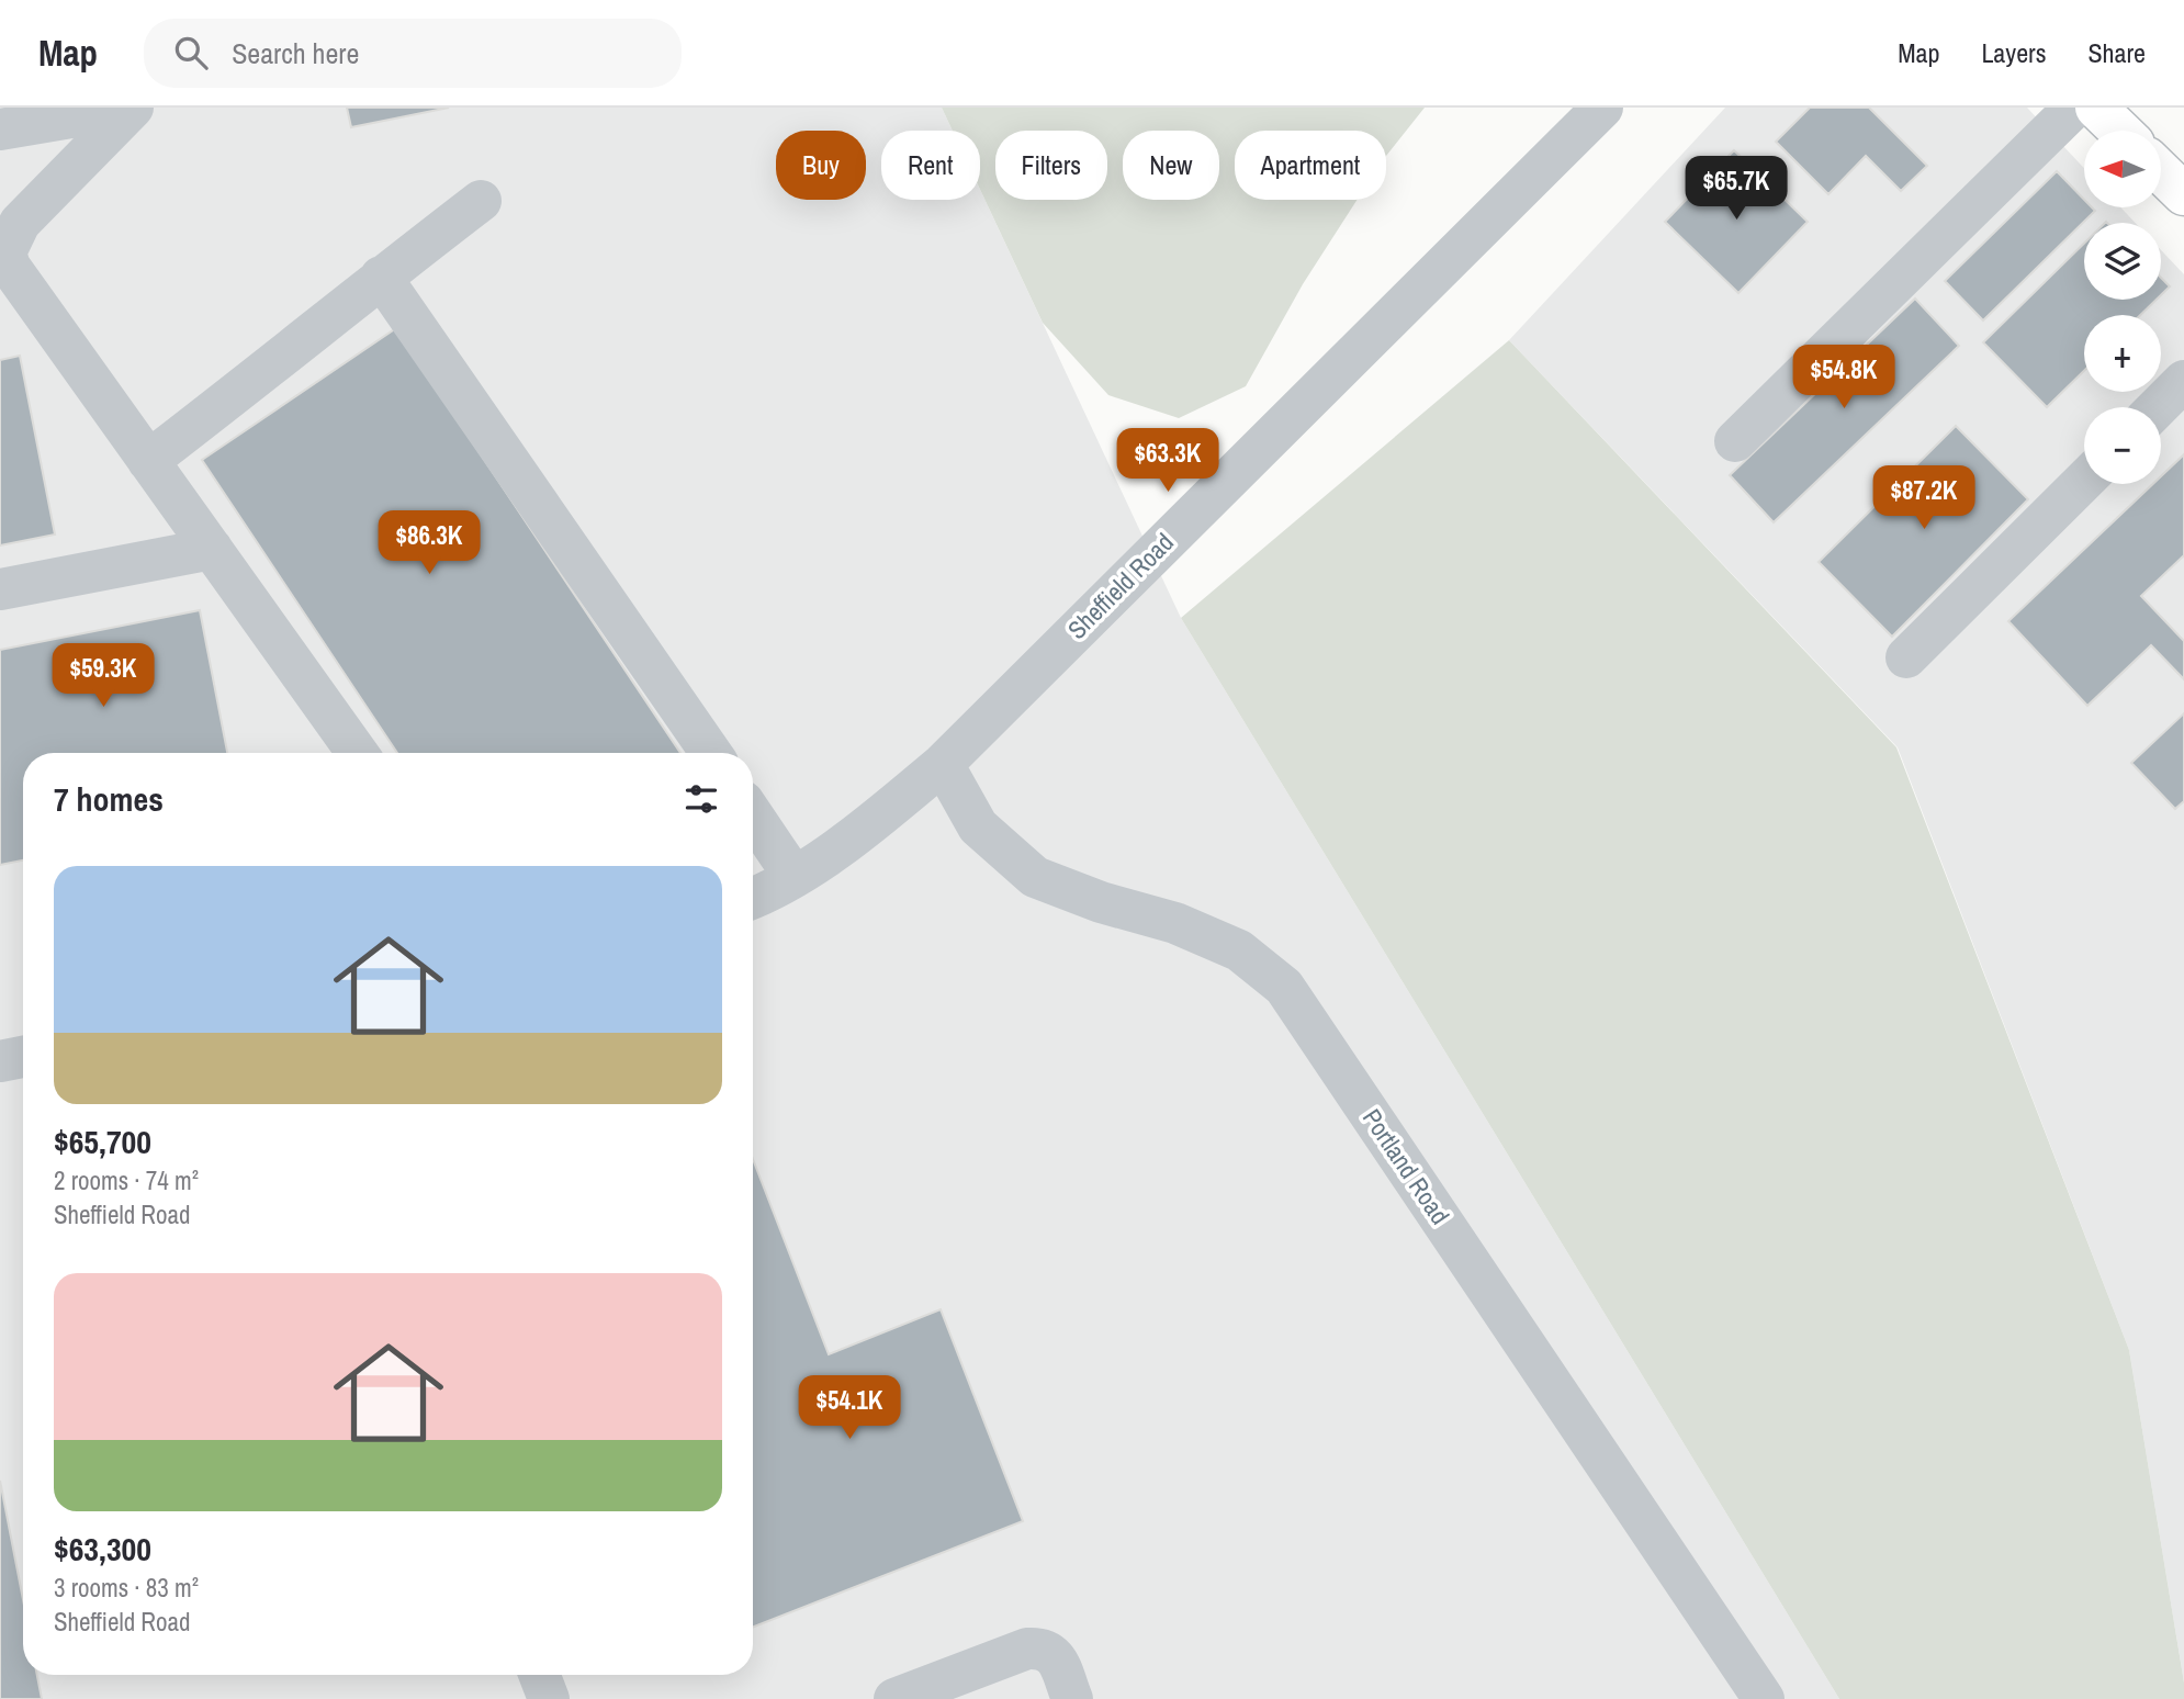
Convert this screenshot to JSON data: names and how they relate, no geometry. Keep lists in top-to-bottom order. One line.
{"streets":{"street":["Sheffield Road","Portland Road"]},"crossings":[["Sheffield Road","Portland Road"]],"north":"left","page":{"header":"Map","search":"Search here","nav":["Map","Layers","Share"],"map_buttons":["+","−"],"chip":["Buy","Rent","Filters","New","Apartment"],"price":["$65.7K","$54.8K","$63.3K","$87.2K","$86.3K","$59.3K","$54.1K"],"heading":"7 homes","list":[{"name":"$65,700","note":"2 rooms · 74 m² · Sheffield Road"},{"name":"$63,300","note":"3 rooms · 83 m² · Sheffield Road"}]}}
